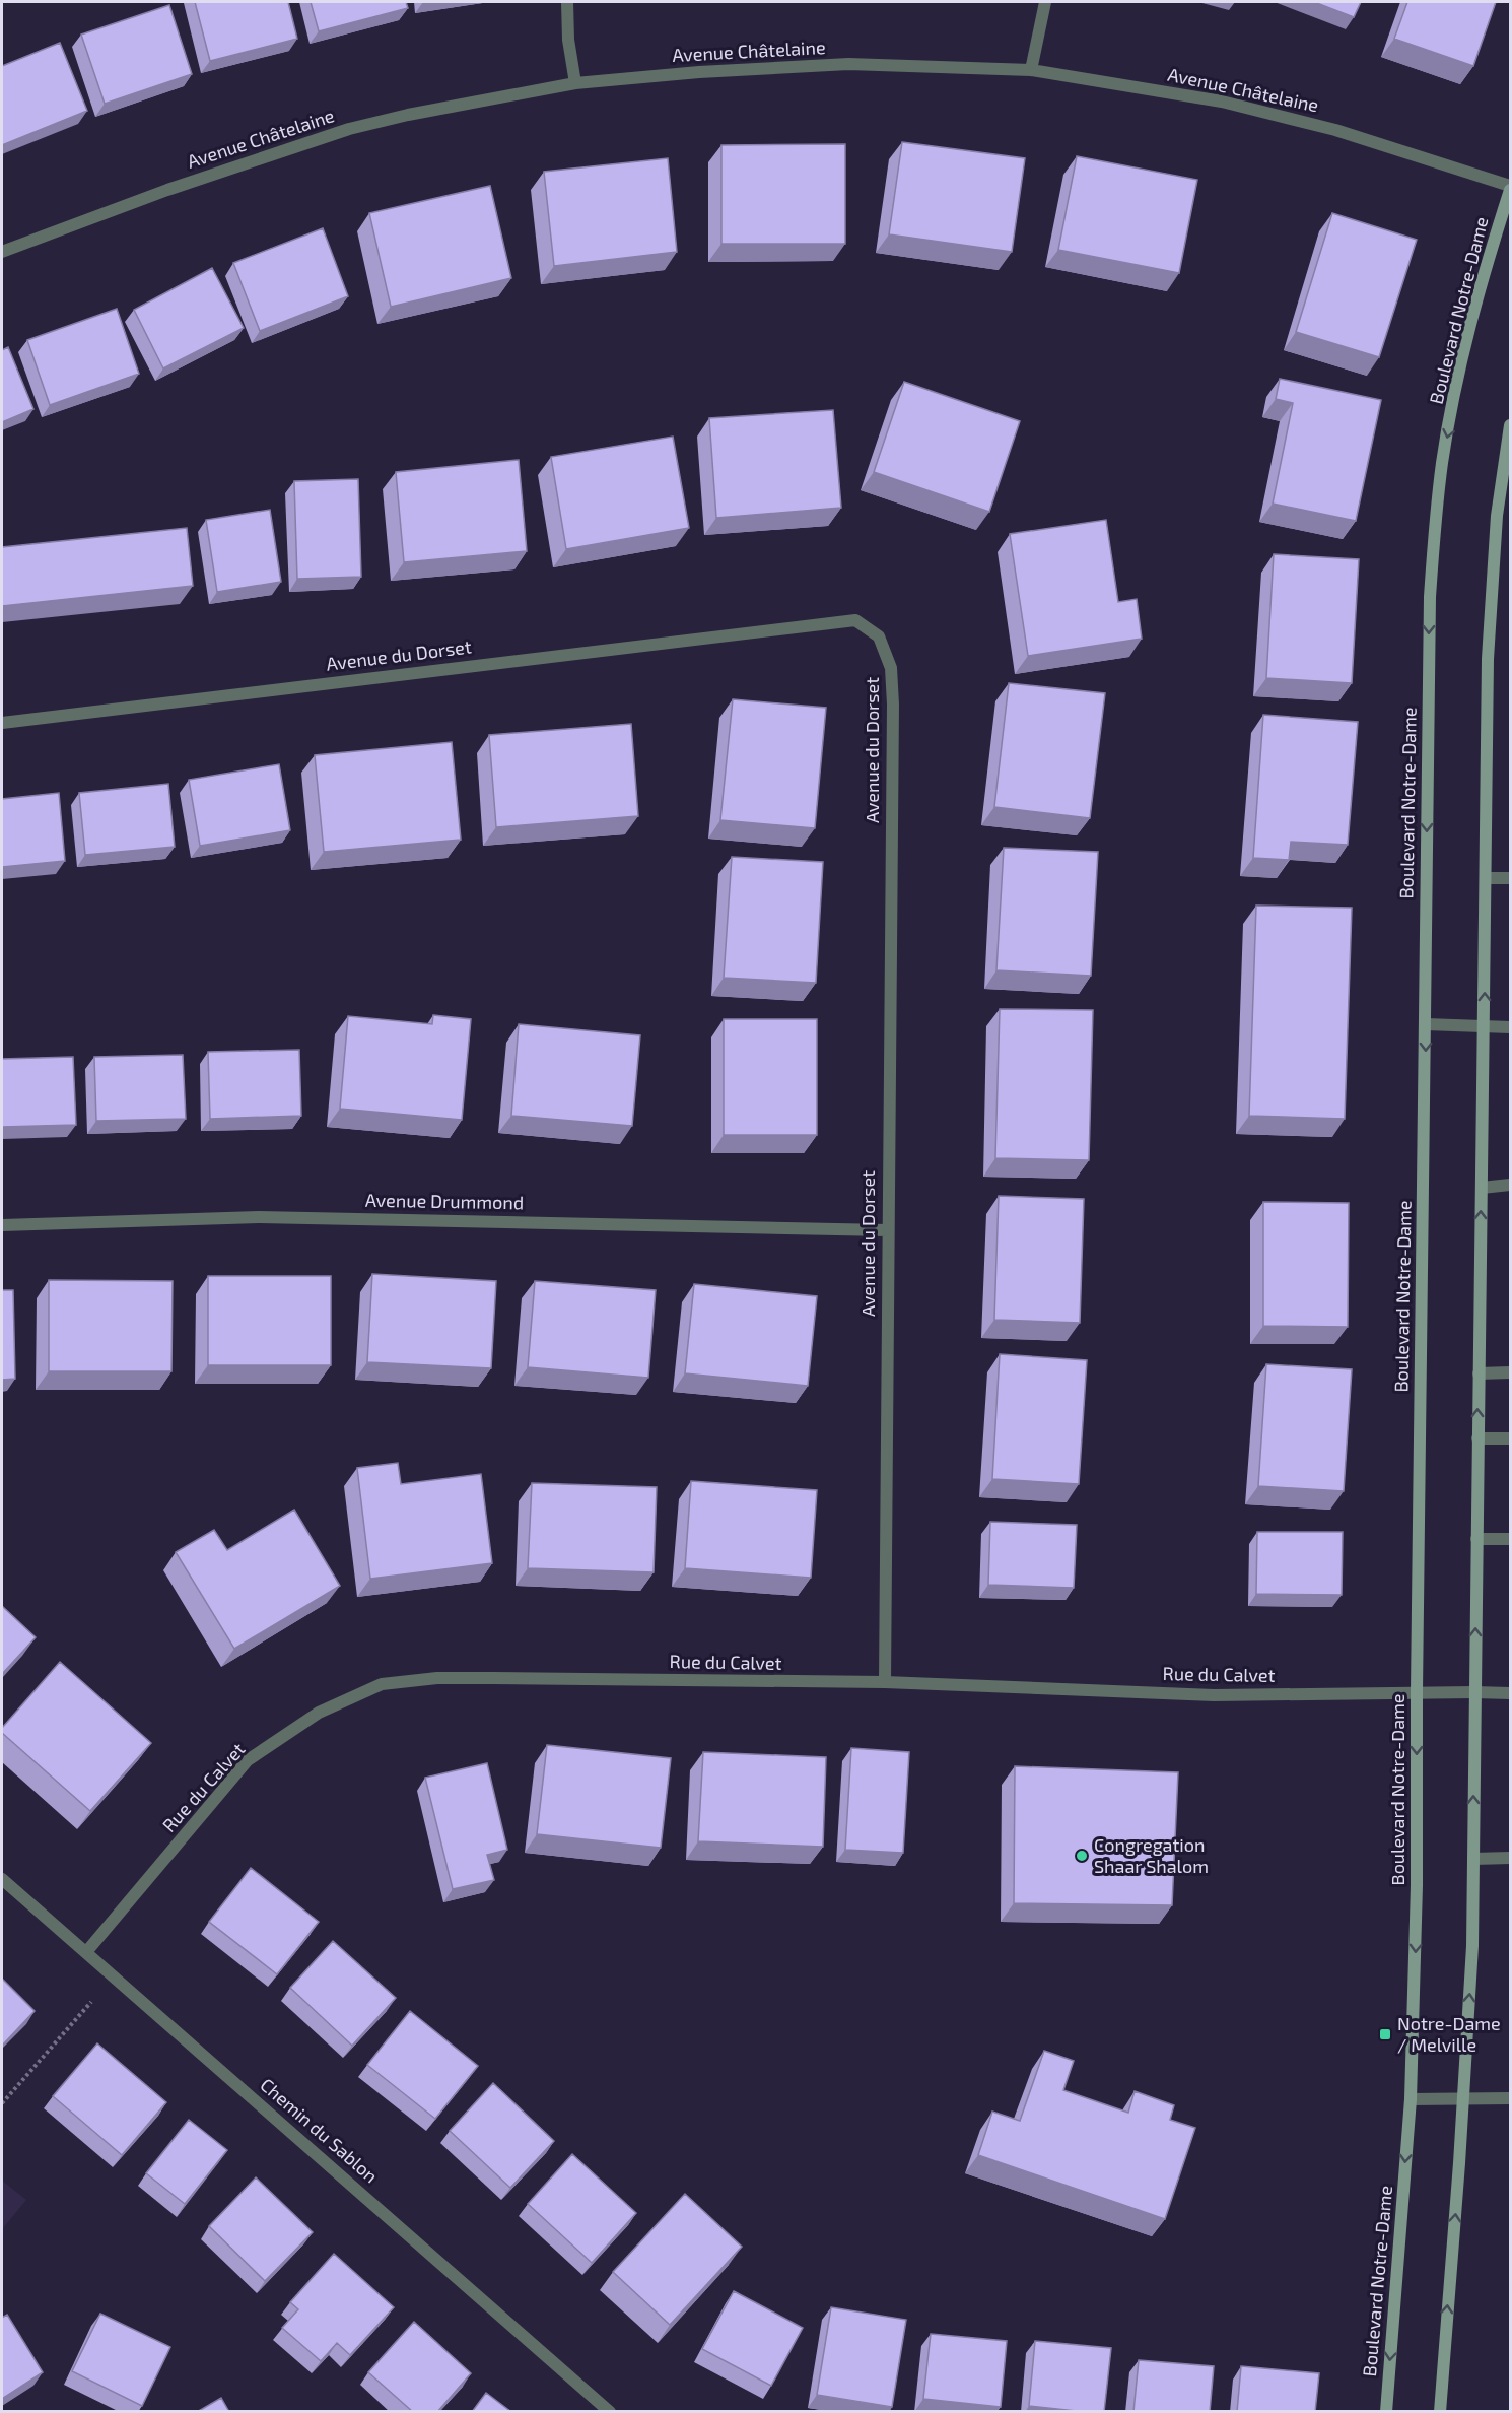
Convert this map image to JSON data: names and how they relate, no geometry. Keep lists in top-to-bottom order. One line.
{"streets":{"street":["Avenue Châtelaine","Boulevard Notre-Dame","Avenue du Dorset","Avenue Drummond","Rue du Calvet","Chemin du Sablon"]},"crossings":[["Avenue Châtelaine","Boulevard Notre-Dame"],["Boulevard Notre-Dame","Rue du Calvet"],["Avenue du Dorset","Avenue Drummond"],["Avenue du Dorset","Rue du Calvet"],["Rue du Calvet","Chemin du Sablon"]],"places":{"other":["Congregation Shaar Shalom"],"transit":["Notre-Dame / Melville"]}}
